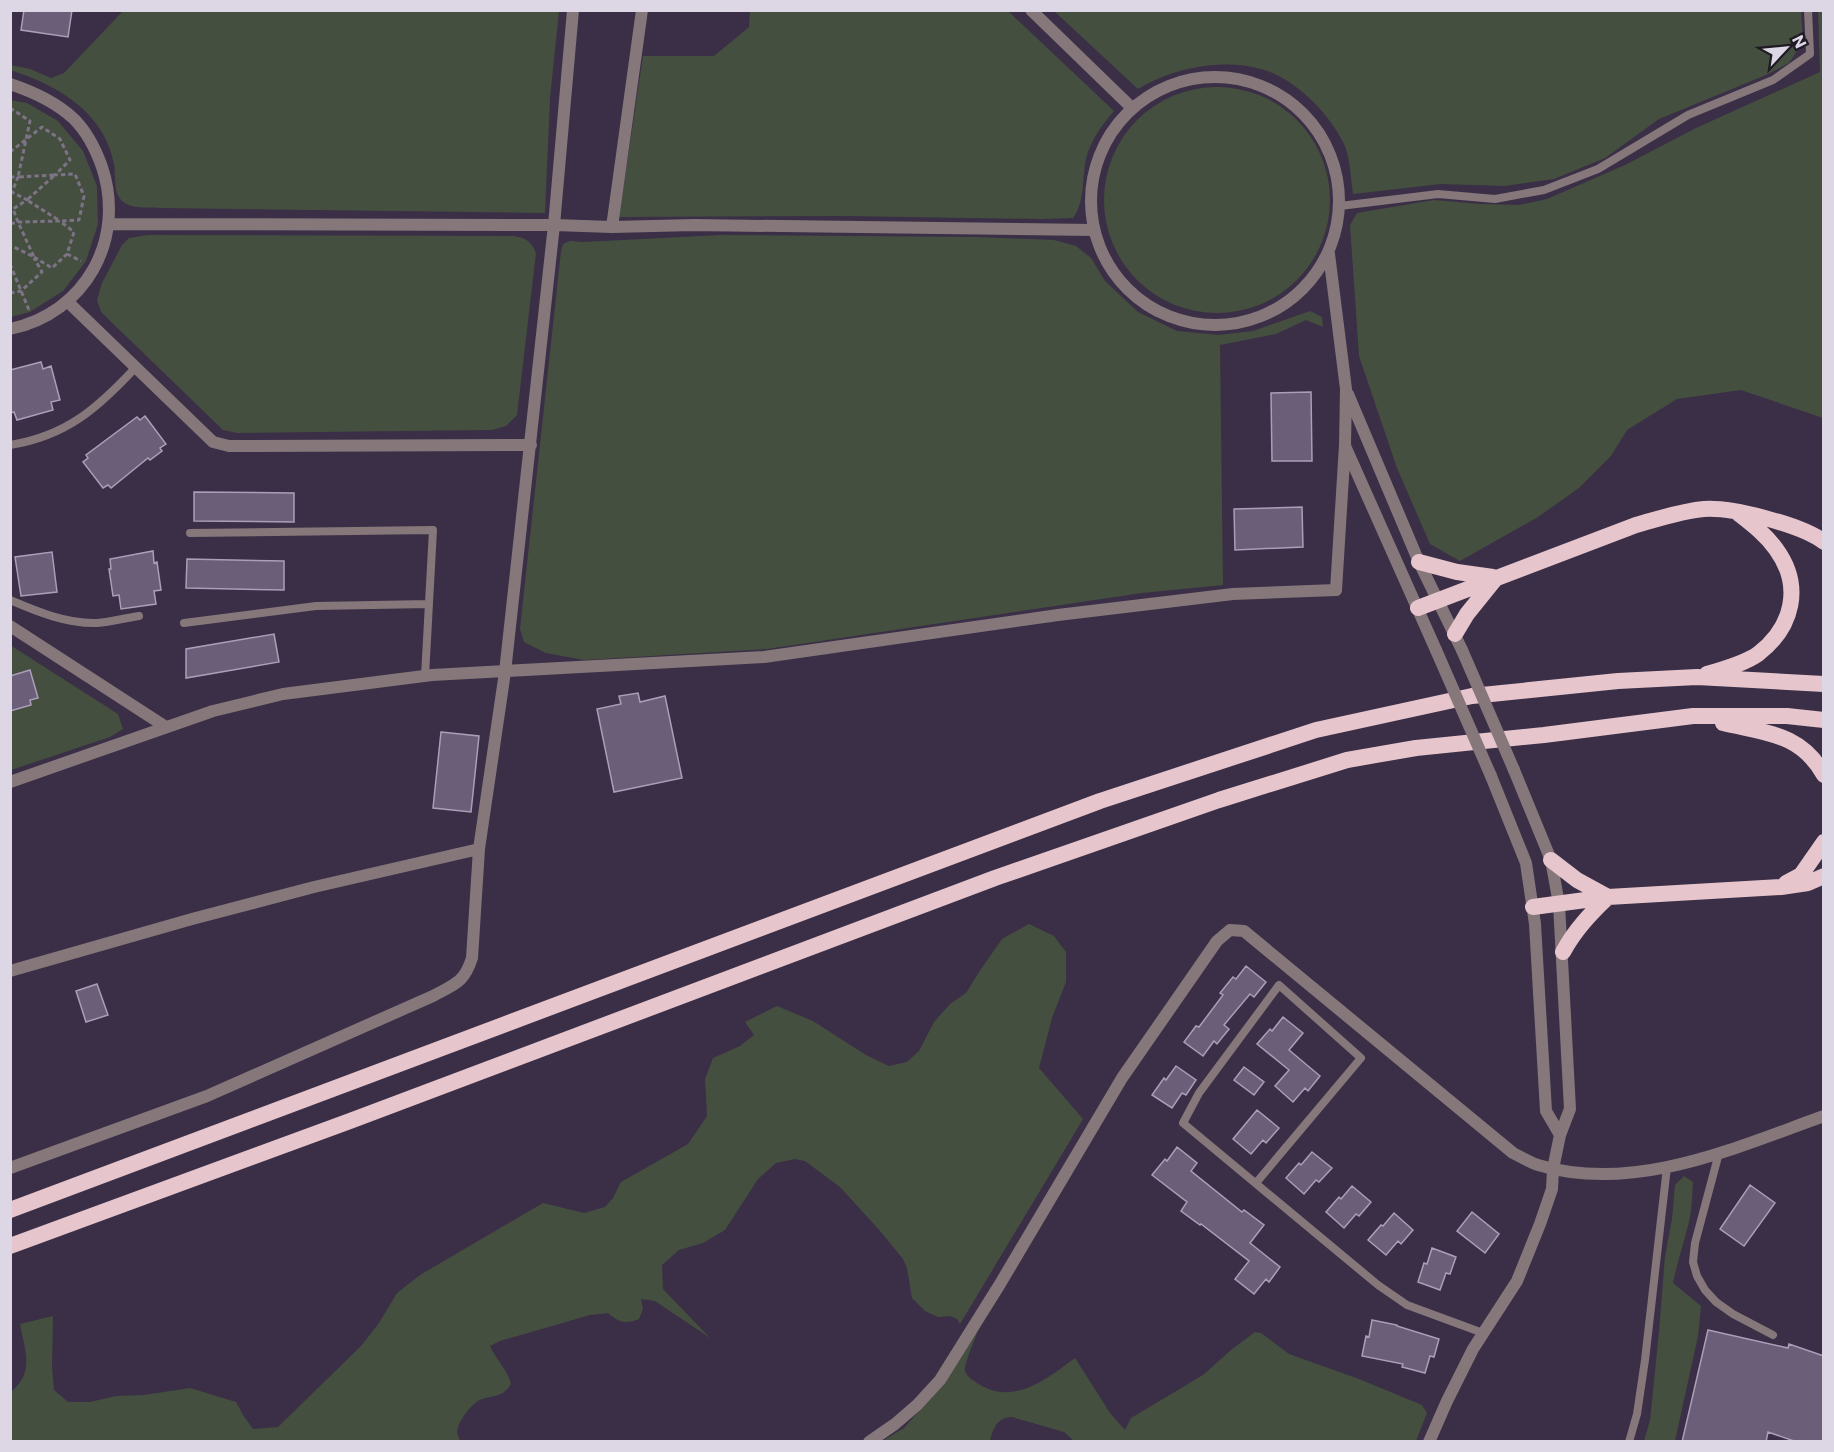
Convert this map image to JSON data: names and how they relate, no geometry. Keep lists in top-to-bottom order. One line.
{"north":"top right"}
